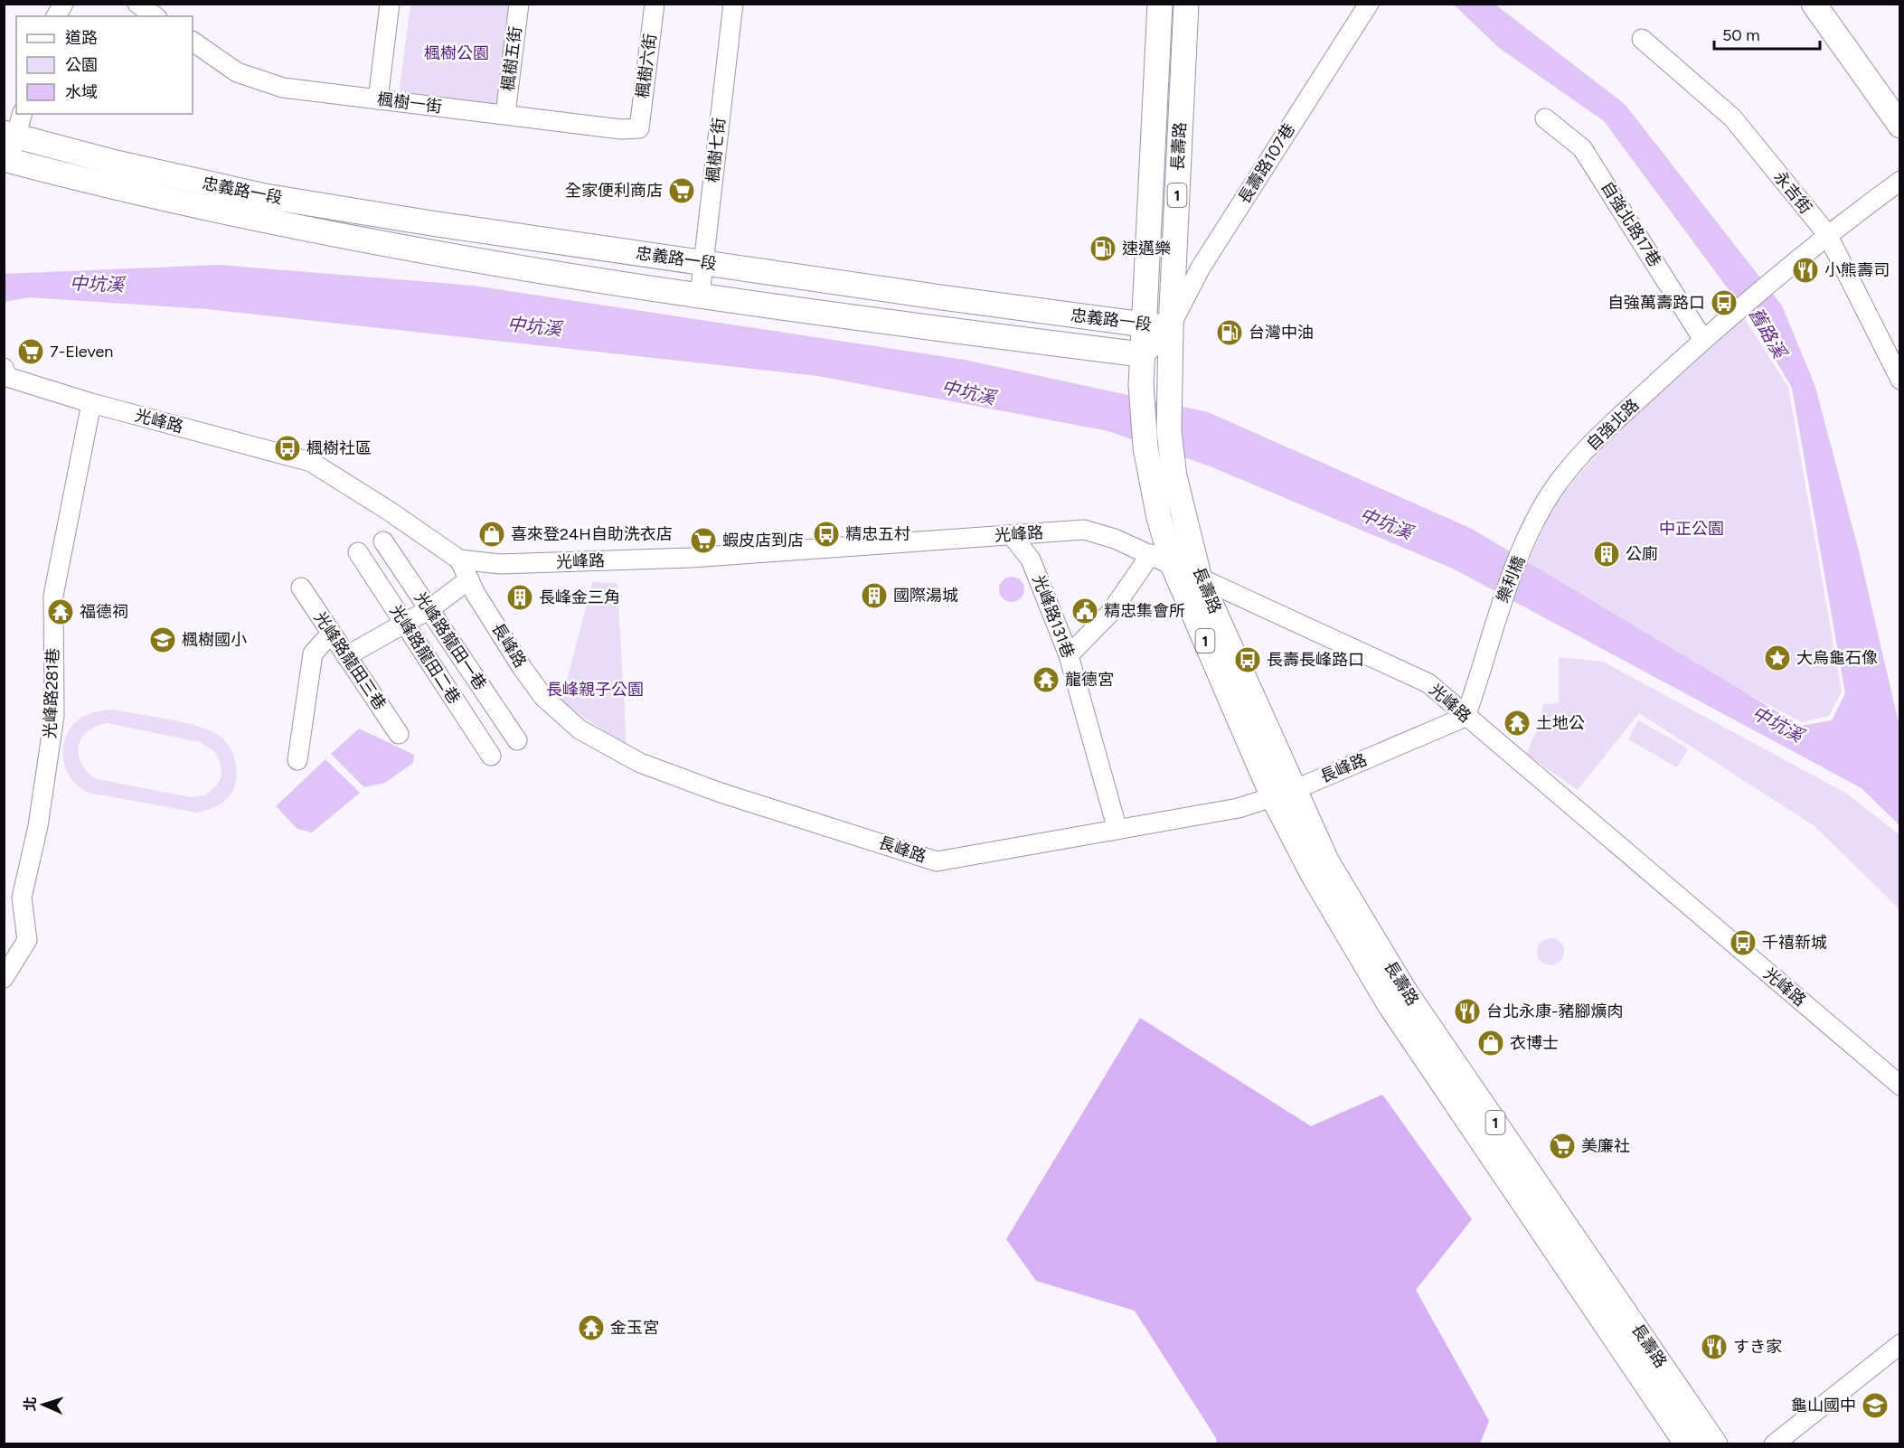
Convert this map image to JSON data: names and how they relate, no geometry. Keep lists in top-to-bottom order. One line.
{"streets":{"main road":["長壽路","忠義路一段","1"],"street":["楓樹五街","楓樹六街","楓樹一街","楓樹七街","長壽路107巷","永吉街","自強北路17巷","光峰路","自強北路","樂利橋","光峰路131巷","光峰路龍田一巷","長峰路","光峰路龍田二巷","光峰路龍田三巷","光峰路281巷"]},"crossings":[["楓樹五街","楓樹一街"],["楓樹六街","楓樹一街"],["長壽路","長壽路107巷"],["長壽路","忠義路一段"],["長壽路","光峰路"],["長壽路","長峰路"],["楓樹七街","忠義路一段"],["長壽路107巷","忠義路一段"],["永吉街","自強北路"],["自強北路17巷","自強北路"],["光峰路","樂利橋"],["光峰路","光峰路131巷"],["光峰路","長峰路"],["光峰路","光峰路281巷"],["自強北路","樂利橋"],["樂利橋","長峰路"],["光峰路131巷","長峰路"]],"water":["中坑溪","舊路溪"],"parks":["楓樹公園","中正公園","長峰親子公園"],"places":{"supermarket":["全家便利商店","7-Eleven","蝦皮店到店","美廉社"],"fuel station":["速邁樂","台灣中油"],"restaurant":["小熊壽司","台北永康-豬腳爌肉","すき家"],"bus stop":["自強萬壽路口","楓樹社區","精忠五村","長壽長峰路口","千禧新城"],"shop":["喜來登24H自助洗衣店","衣博士"],"building":["公廁","國際湯城","長峰金三角"],"public building":["精忠集會所"],"temple":["福德祠","龍德宮","土地公","金玉宮"],"school or university":["楓樹國小","龜山國中"],"place":["大烏龜石像"]},"legend":["道路","公園","水域"],"scale_bar":"50 m","north":"left"}
